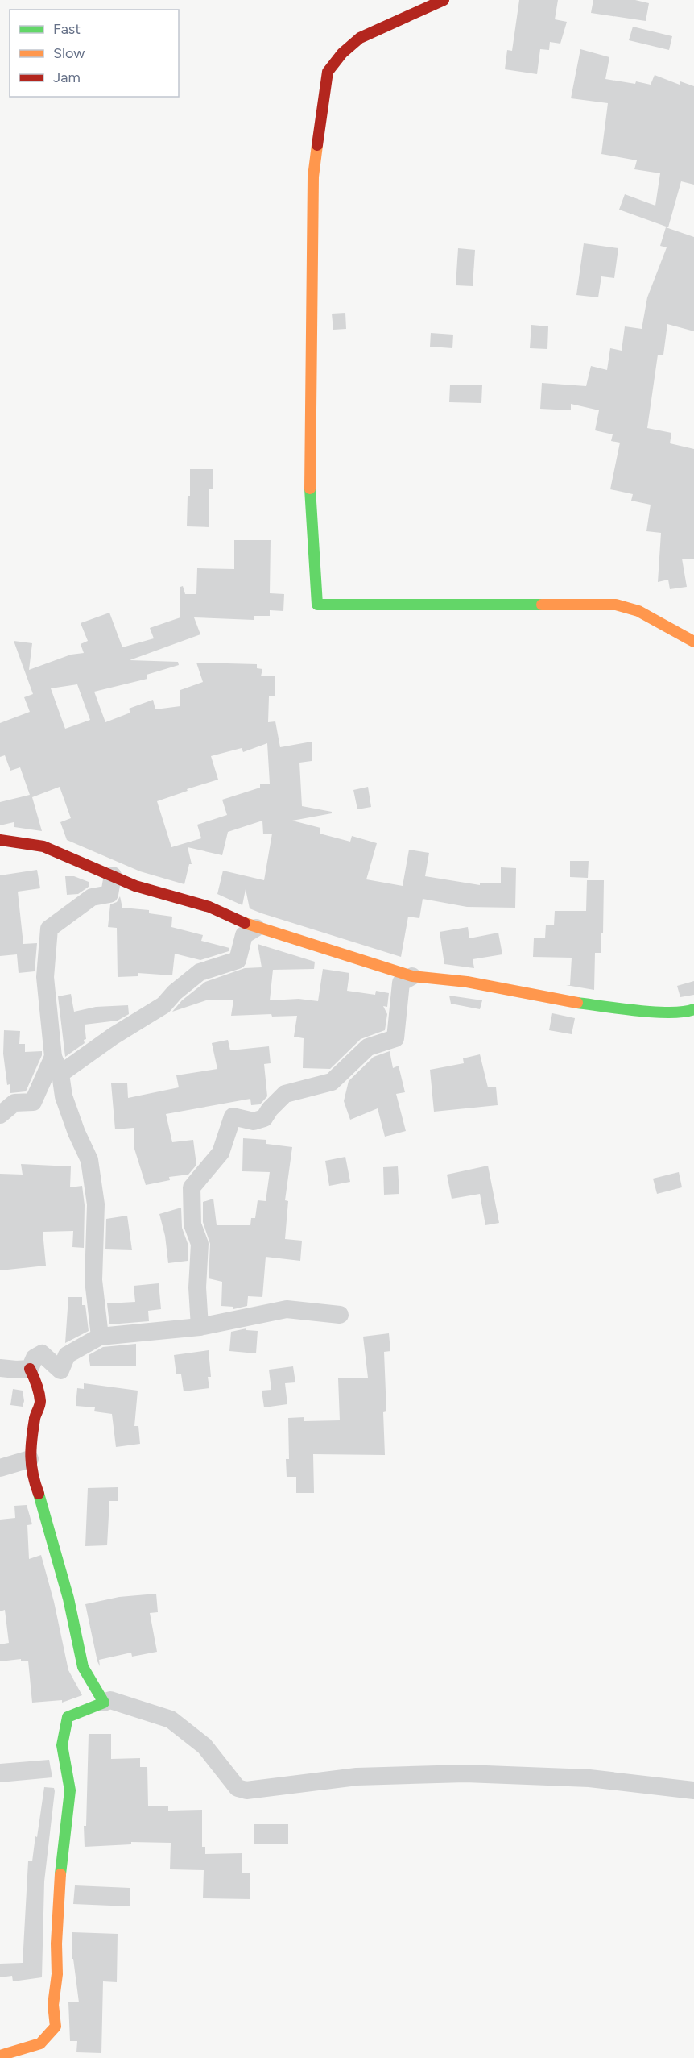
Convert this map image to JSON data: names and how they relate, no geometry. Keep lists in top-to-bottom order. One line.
{"legend":["Fast","Slow","Jam"]}
